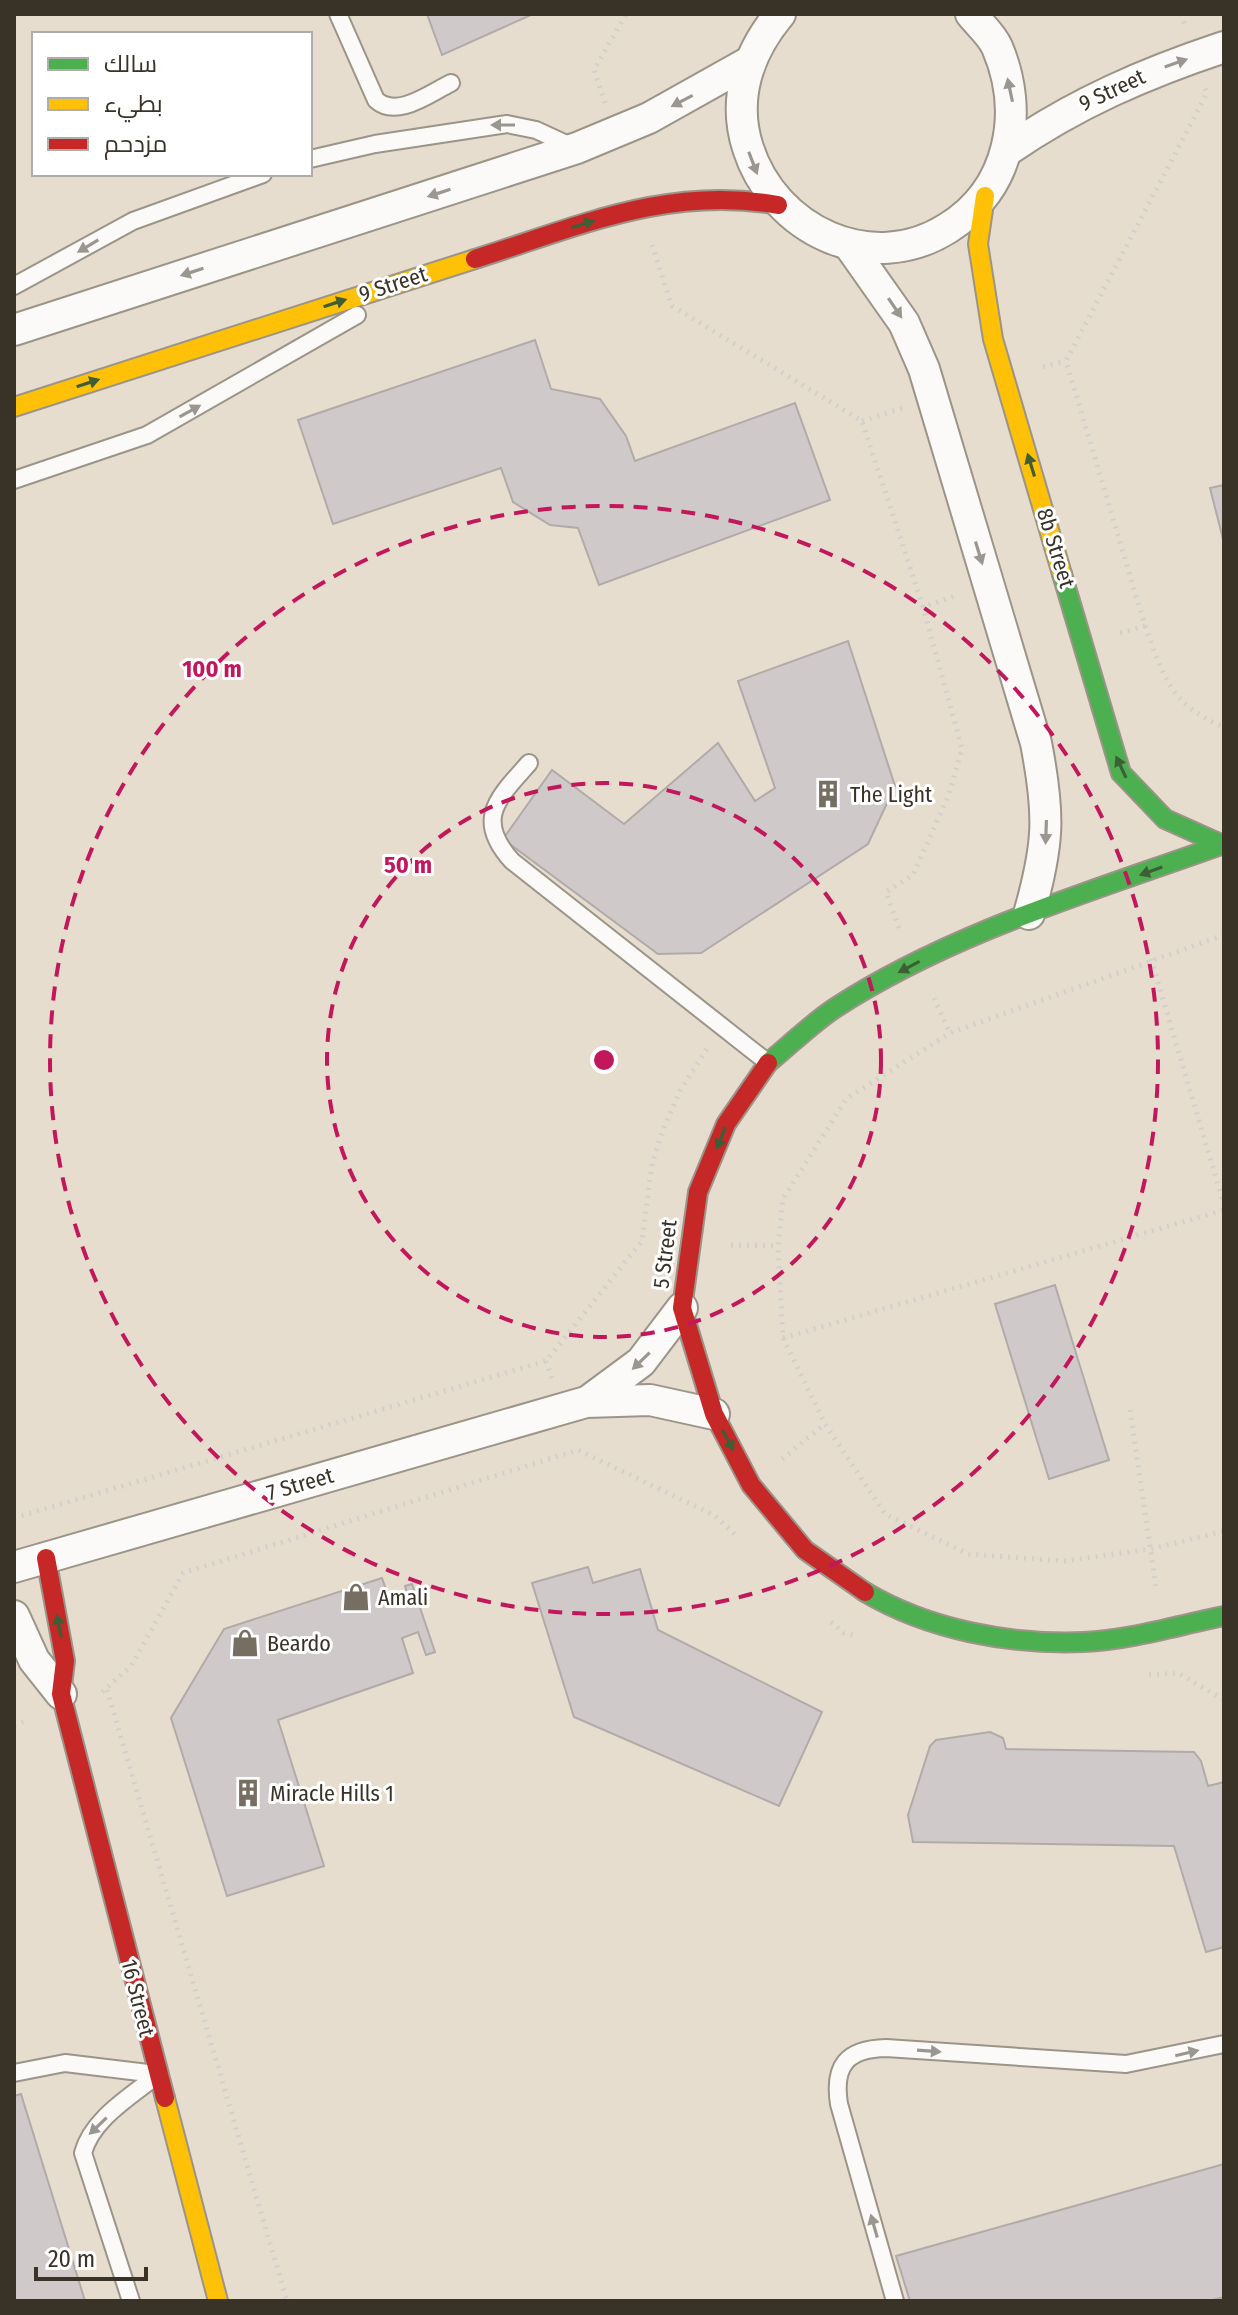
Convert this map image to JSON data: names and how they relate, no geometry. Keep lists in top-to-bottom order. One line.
{"streets":{"street":["9 Street","8b Street","5 Street","7 Street","16 Street"]},"crossings":[["8b Street","5 Street"],["5 Street","7 Street"],["7 Street","16 Street"]],"places":{"building":["The Light","Miracle Hills 1"],"shop":["Amali","Beardo"]},"legend":["سالك","بطيء","مزدحم"],"scale_bar":"20 m","rings":["100 m","50 m"]}
